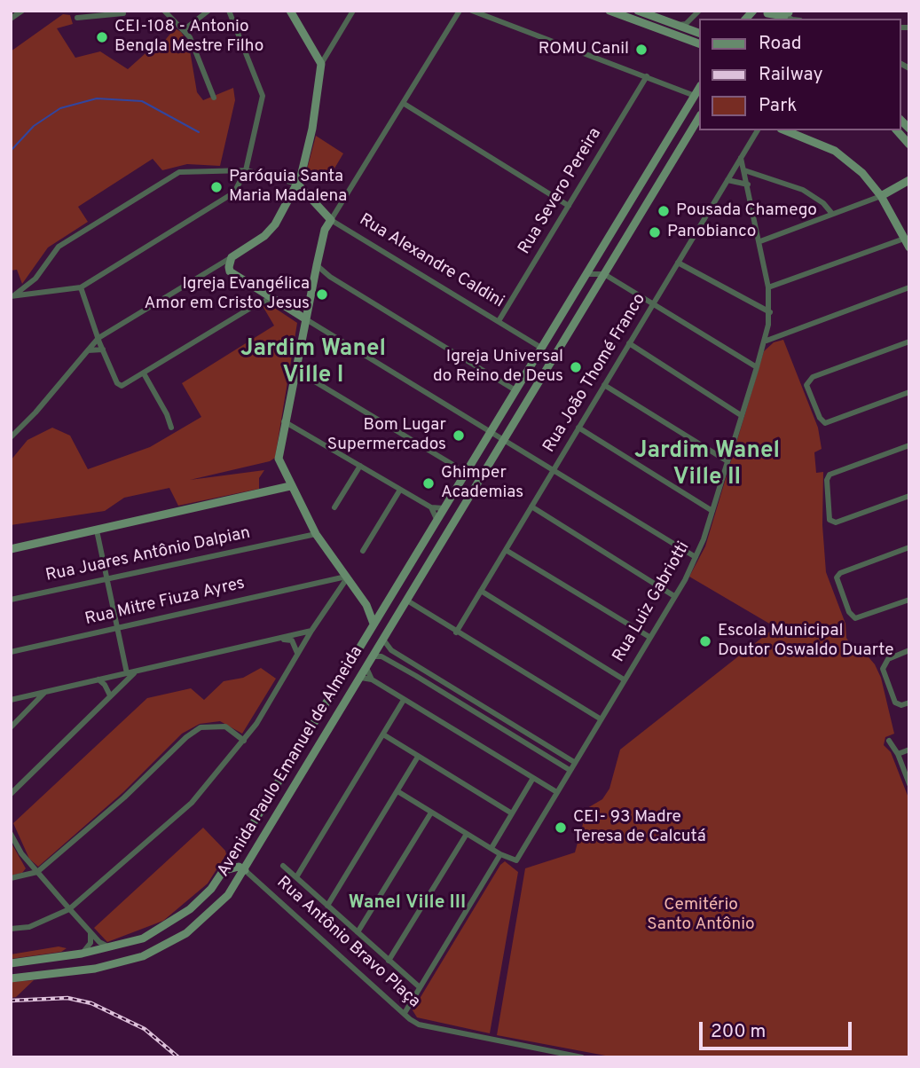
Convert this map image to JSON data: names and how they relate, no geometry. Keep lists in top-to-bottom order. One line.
{"streets":{"main road":["Rua Alexandre Caldini","Avenida Paulo Emanuel de Almeida"],"street":["Rua Severo Pereira","Rua João Thomé Franco","Rua Juares Antônio Dalpian","Rua Mitre Fiuza Ayres","Rua Luiz Gabriotti","Rua Antônio Bravo Plaça"]},"crossings":[["Rua Severo Pereira","Rua Alexandre Caldini"],["Rua Alexandre Caldini","Avenida Paulo Emanuel de Almeida"],["Rua João Thomé Franco","Rua Luiz Gabriotti"],["Avenida Paulo Emanuel de Almeida","Rua Antônio Bravo Plaça"]],"districts":["Jardim Wanel Ville I","Jardim Wanel Ville II","Wanel Ville III"],"parks":["Cemitério Santo Antônio"],"places":["CEI-108 - Antonio Bengla Mestre Filho","ROMU Canil","Paróquia Santa Maria Madalena","Pousada Chamego","Panobianco","Igreja Evangélica Amor em Cristo Jesus","Igreja Universal do Reino de Deus","Bom Lugar Supermercados","Ghimper Academias","Escola Municipal Doutor Oswaldo Duarte","CEI- 93 Madre Teresa de Calcutá"],"legend":["Road","Railway","Park"],"scale_bar":"200 m"}
